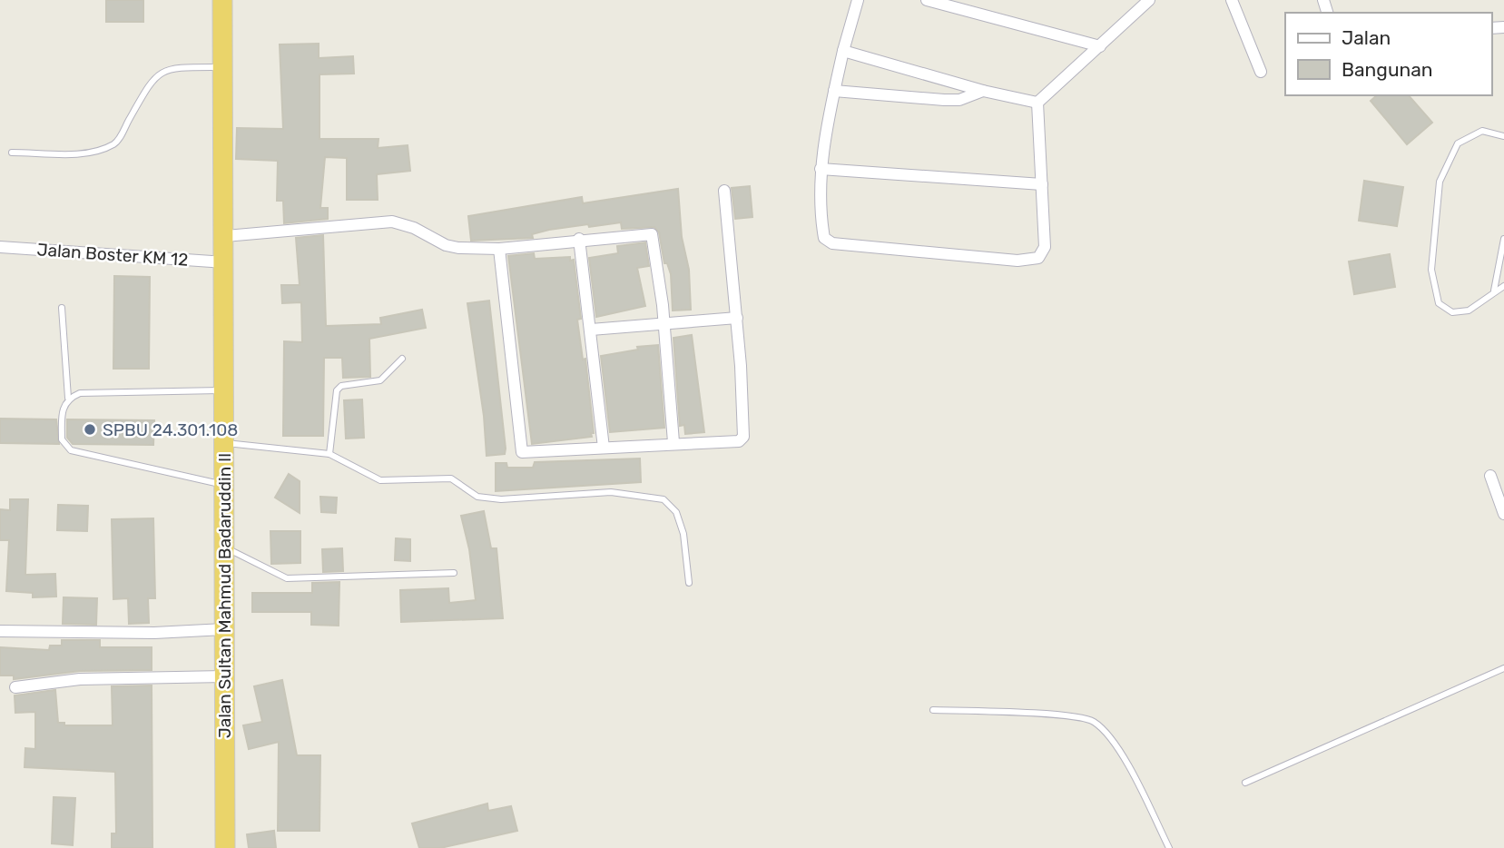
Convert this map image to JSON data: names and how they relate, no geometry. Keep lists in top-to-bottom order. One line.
{"streets":{"highway":["Jalan Sultan Mahmud Badaruddin II"],"street":["Jalan Boster KM 12"]},"crossings":[["Jalan Boster KM 12","Jalan Sultan Mahmud Badaruddin II"]],"places":["SPBU 24.301.108"],"legend":["Jalan","Bangunan"]}
